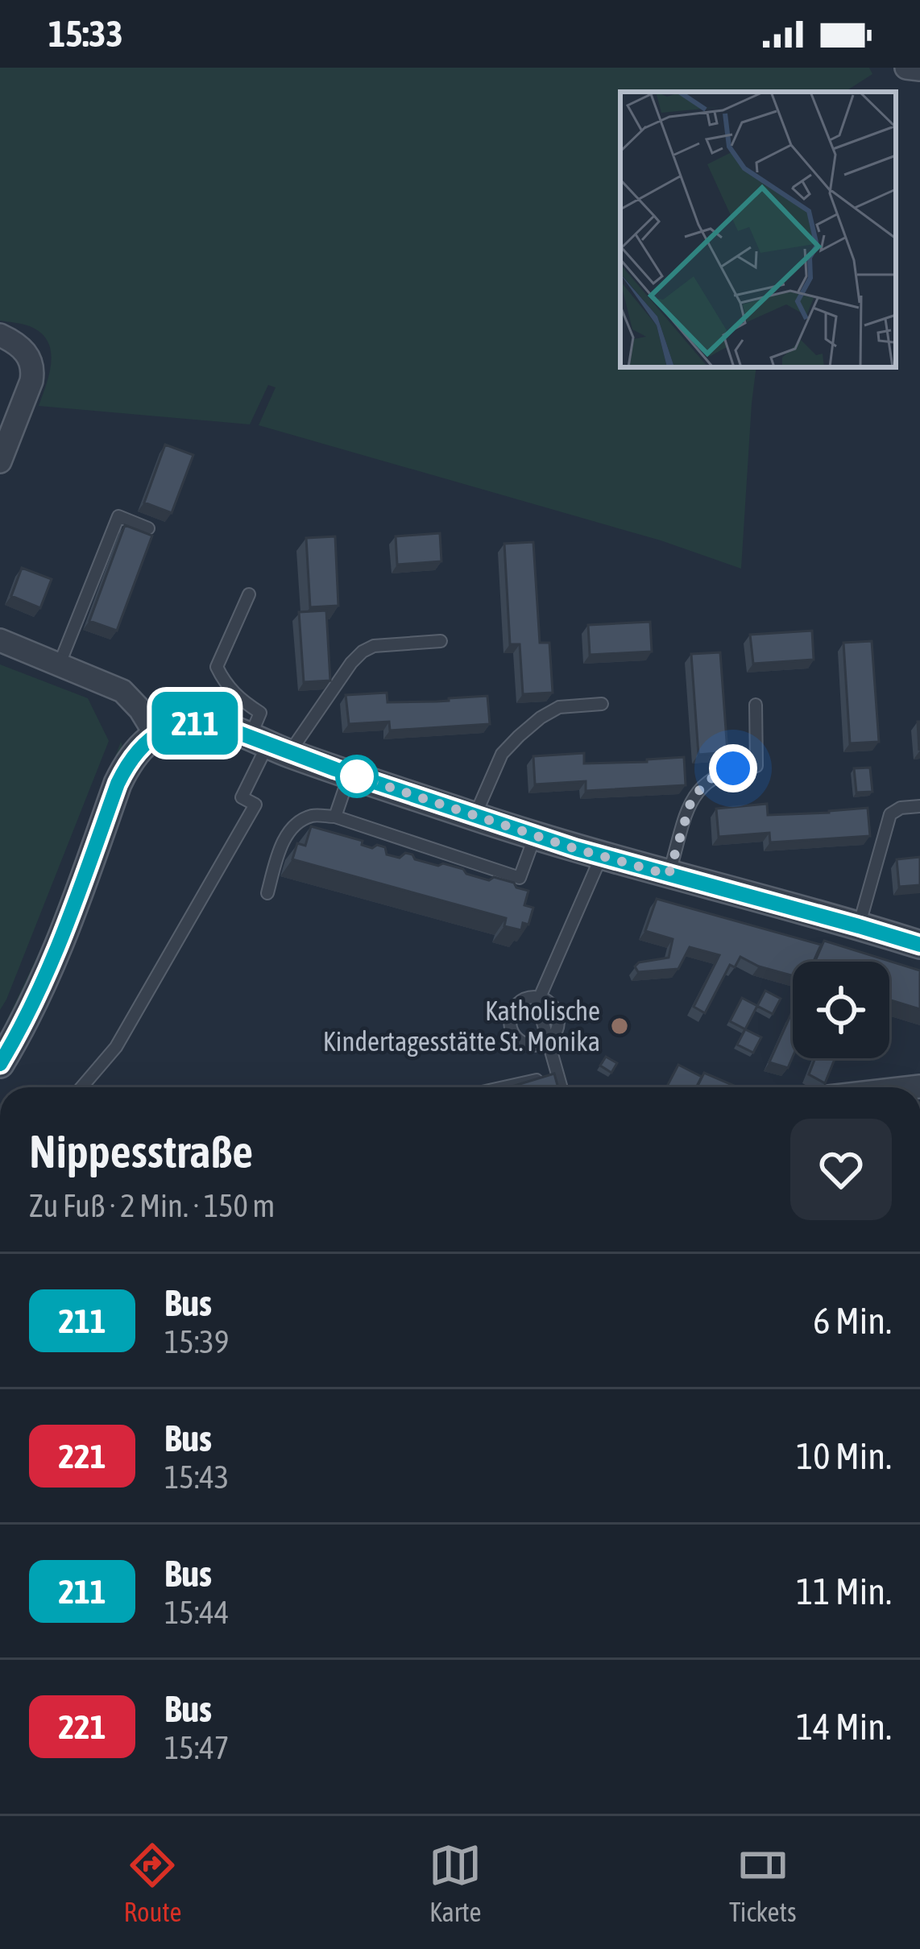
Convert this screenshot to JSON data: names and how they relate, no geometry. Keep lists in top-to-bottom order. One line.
{"places":["Katholische Kindertagesstätte St. Monika"],"lines":["bus line 211"],"page":{"status":"15:33","on_map":"211","heading":["Nippesstraße","Zu Fuß · 2 Min. · 150 m"],"list":[{"mark":"211","name":"Bus","note":"15:39","value":"6 Min."},{"mark":"221","name":"Bus","note":"15:43","value":"10 Min."},{"mark":"211","name":"Bus","note":"15:44","value":"11 Min."},{"mark":"221","name":"Bus","note":"15:47","value":"14 Min."}],"tabs":["Route","Karte","Tickets"]}}
